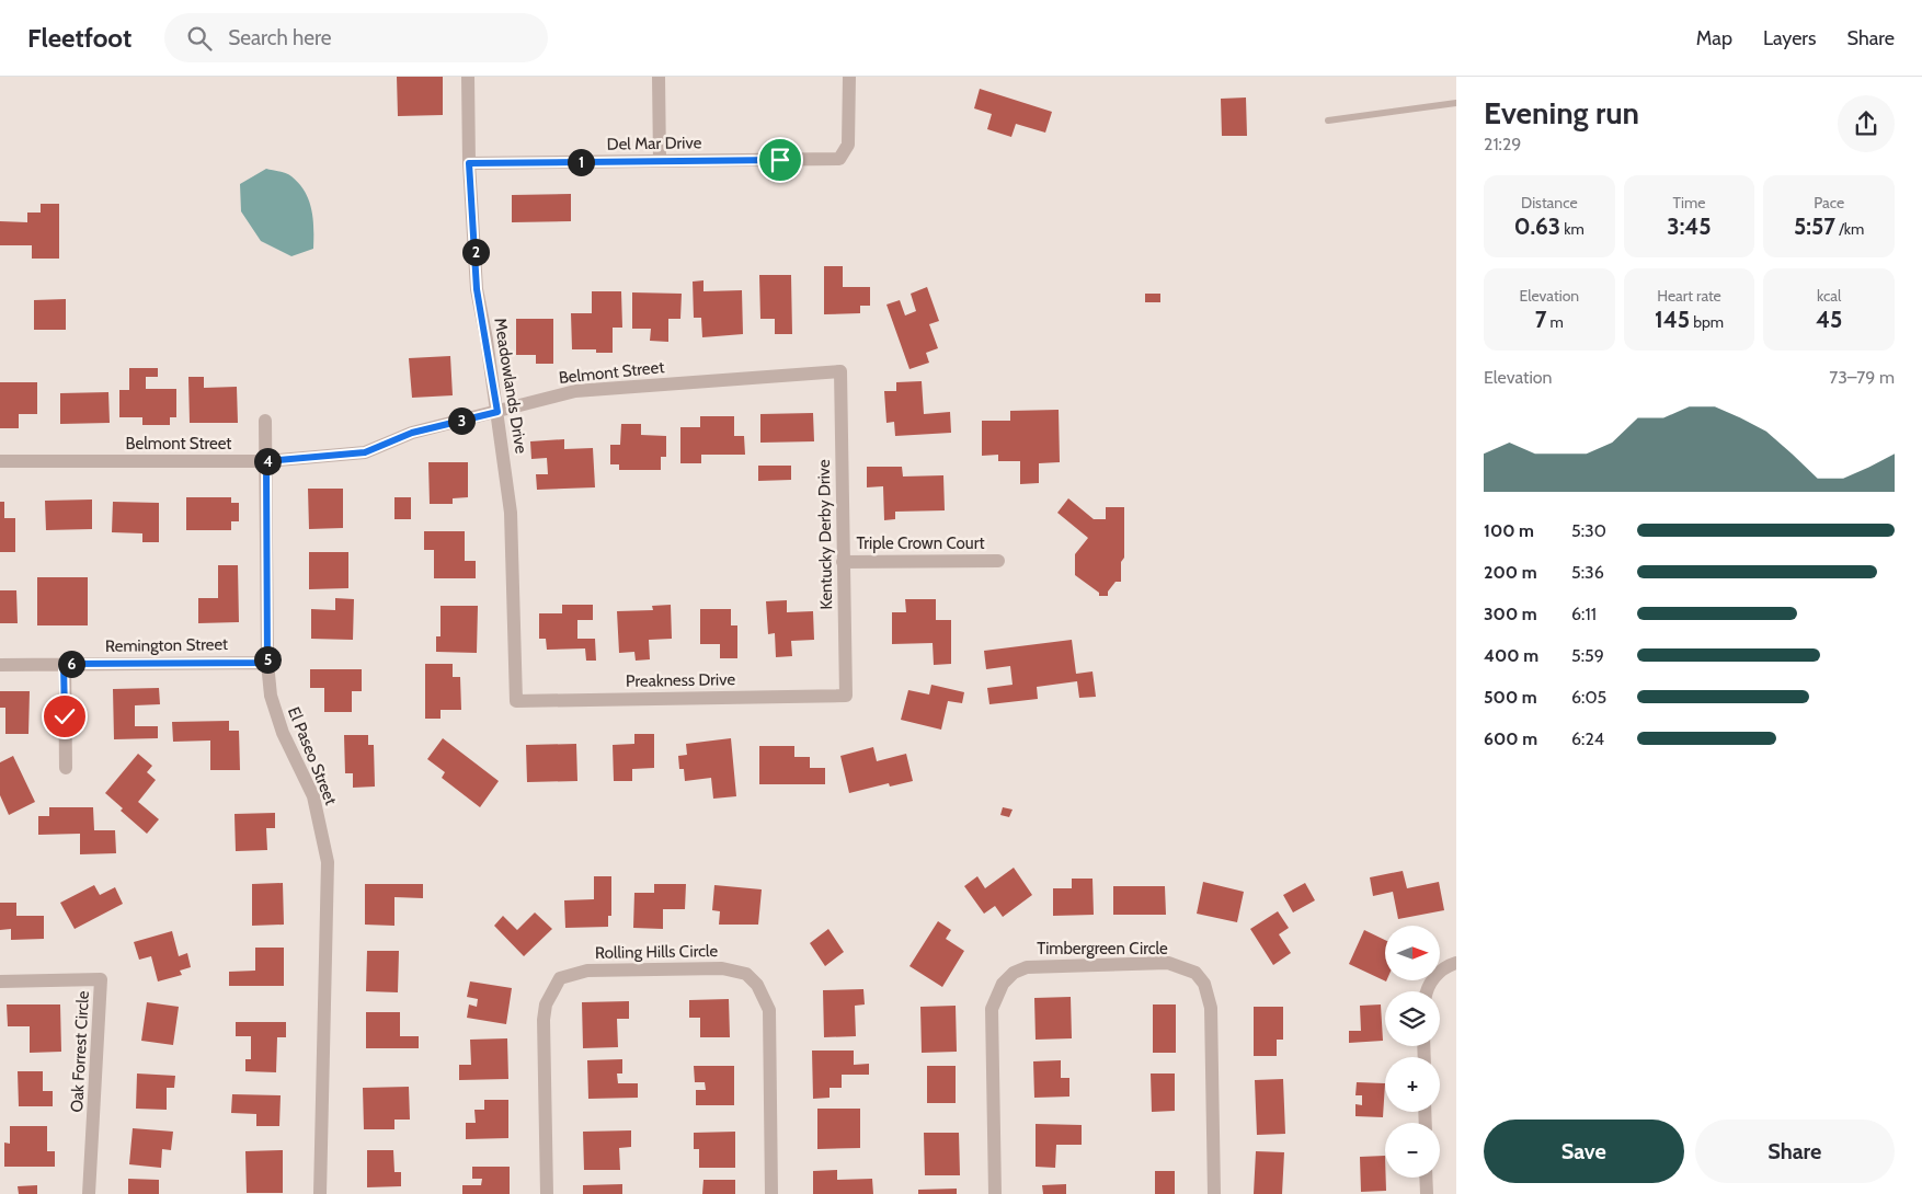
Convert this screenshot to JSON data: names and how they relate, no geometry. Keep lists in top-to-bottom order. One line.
{"streets":{"street":["Del Mar Drive","Belmont Street","Meadowlands Drive","Kentucky Derby Drive","Triple Crown Court","Remington Street","Preakness Drive","El Paseo Street","Timbergreen Circle","Rolling Hills Circle","Oak Forrest Circle"]},"crossings":[["Del Mar Drive","Meadowlands Drive"],["Belmont Street","Meadowlands Drive"],["Belmont Street","Kentucky Derby Drive"],["Belmont Street","El Paseo Street"],["Meadowlands Drive","Preakness Drive"],["Kentucky Derby Drive","Triple Crown Court"],["Kentucky Derby Drive","Preakness Drive"],["Remington Street","El Paseo Street"]],"north":"right","page":{"header":"Fleetfoot","search":"Search here","nav":["Map","Layers","Share"],"heading":["Evening run","21:29"],"pins":["1","2","3","4","5","6"],"stats":[["Distance","0.63 km"],["Time","3:45"],["Pace","5:57 /km"],["Elevation","7 m"],["Heart rate","145 bpm"],["kcal","45"]],"chart":["Elevation","73–79 m"],"list":[{"name":"100 m","note":"5:30"},{"name":"200 m","note":"5:36"},{"name":"300 m","note":"6:11"},{"name":"400 m","note":"5:59"},{"name":"500 m","note":"6:05"},{"name":"600 m","note":"6:24"}],"map_buttons":["+","−"],"buttons":["Save","Share"]}}
